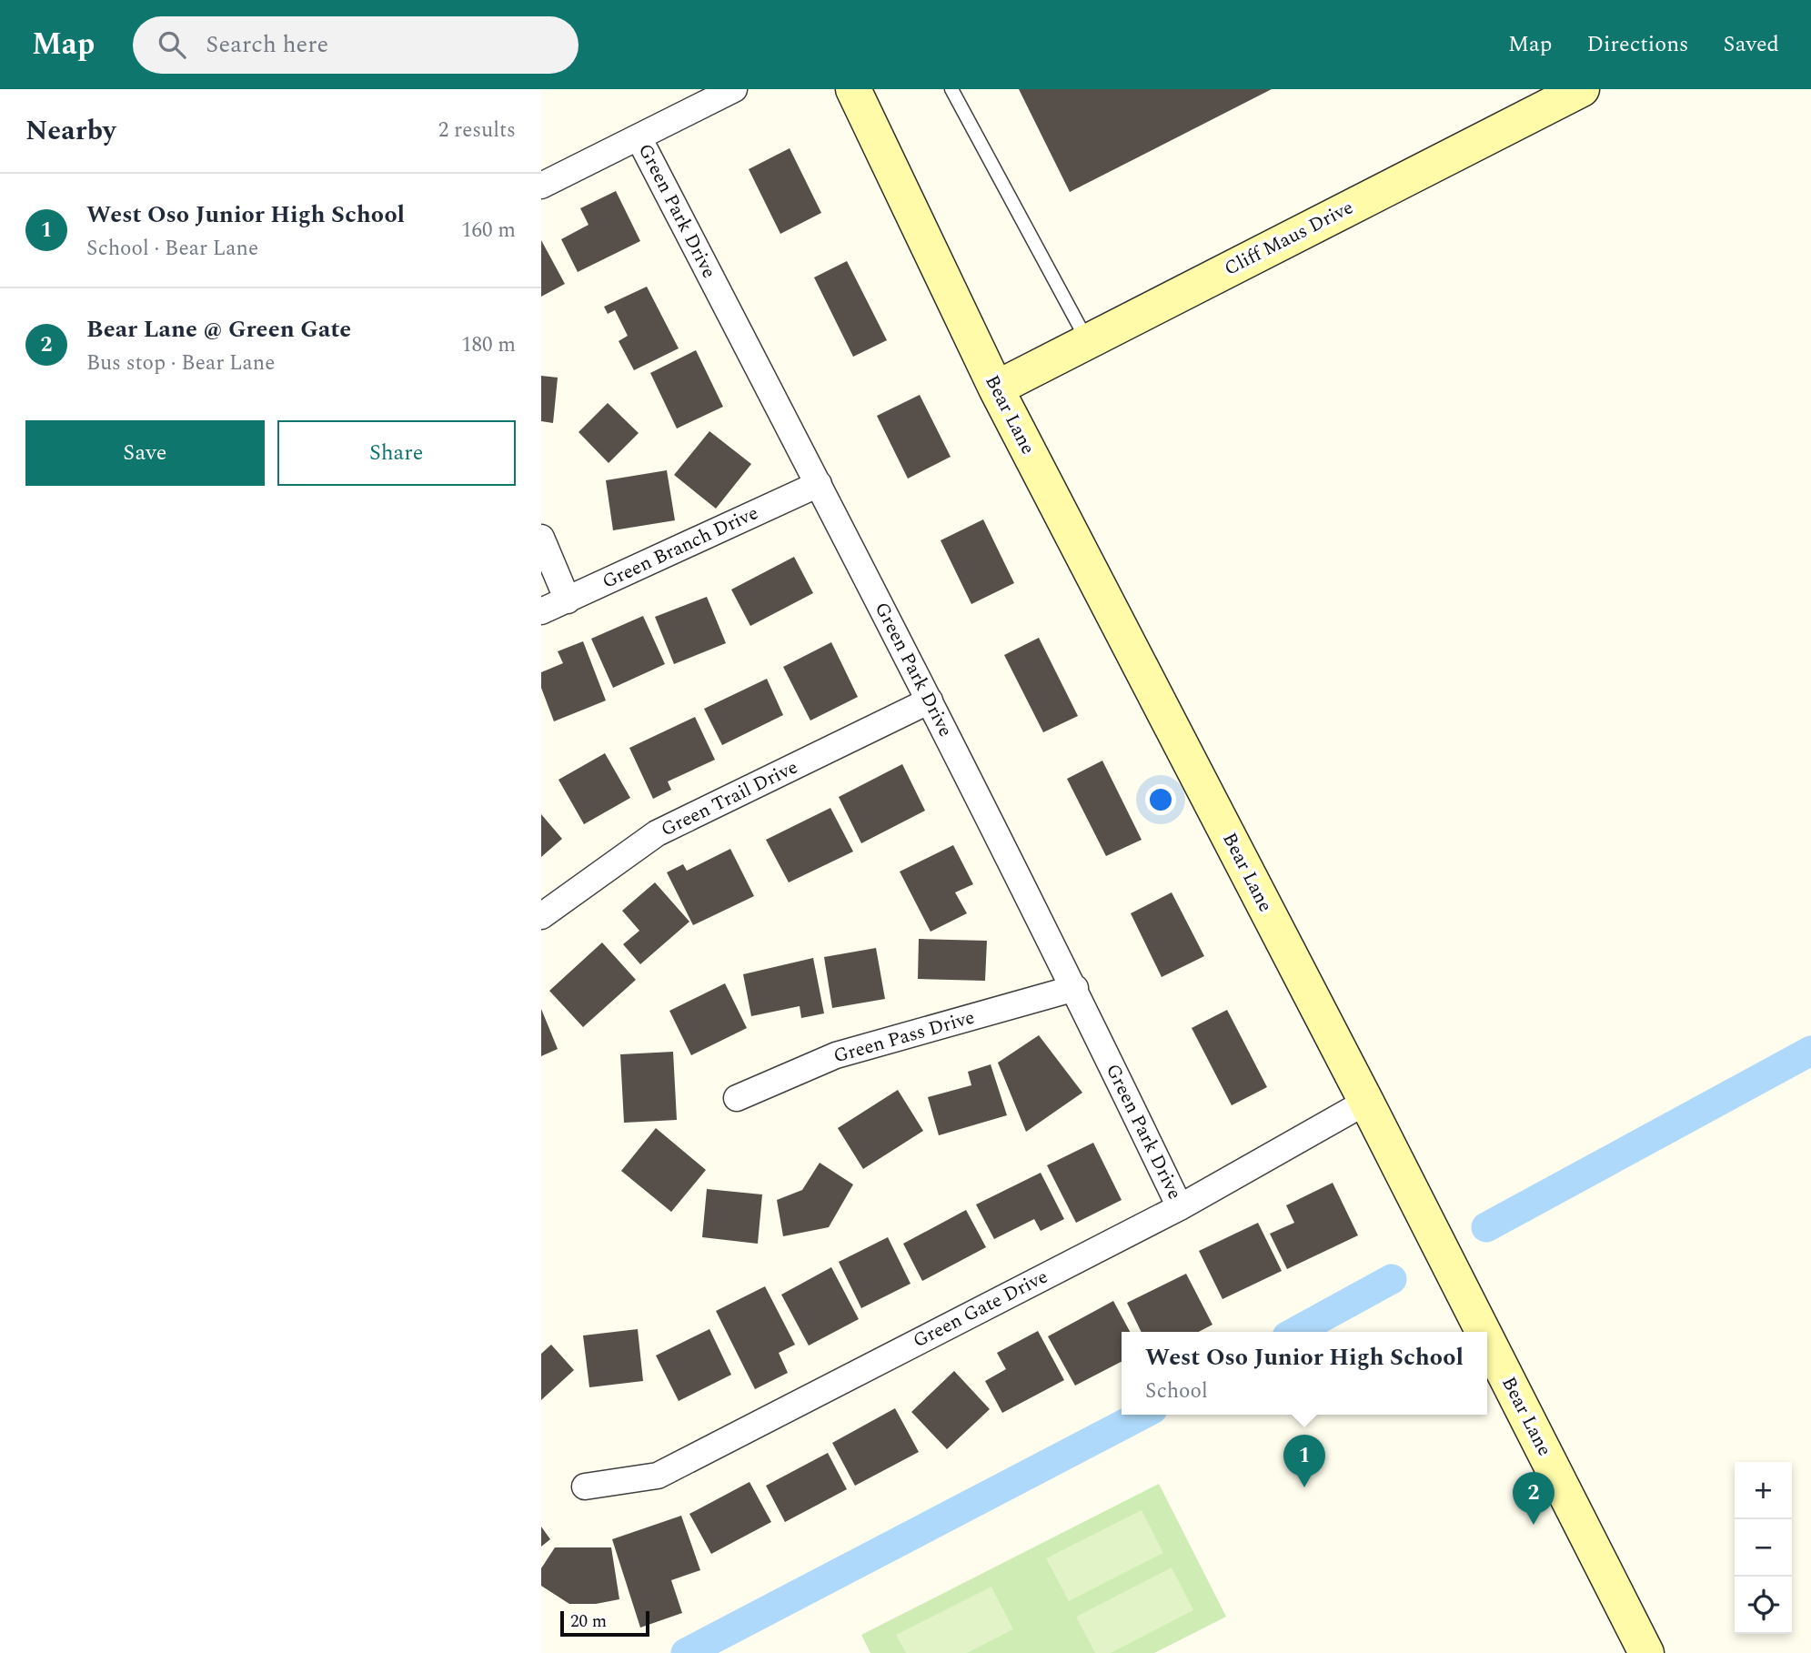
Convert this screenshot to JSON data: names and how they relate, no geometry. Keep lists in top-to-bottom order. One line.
{"streets":{"street":["Green Park Drive","Cliff Maus Drive","Bear Lane","Green Branch Drive","Green Trail Drive","Green Pass Drive","Green Gate Drive"]},"crossings":[["Green Park Drive","Green Branch Drive"],["Green Park Drive","Green Trail Drive"],["Green Park Drive","Green Pass Drive"],["Green Park Drive","Green Gate Drive"],["Cliff Maus Drive","Bear Lane"],["Bear Lane","Green Gate Drive"]],"scale_bar":"20 m","page":{"header":"Map","search":"Search here","nav":["Map","Directions","Saved"],"heading":["Nearby","2 results"],"list":[{"mark":"1","name":"West Oso Junior High School","note":"School · Bear Lane","value":"160 m"},{"mark":"2","name":"Bear Lane @ Green Gate","note":"Bus stop · Bear Lane","value":"180 m"}],"buttons":["Save","Share"],"popup":["West Oso Junior High School","School"],"pins":["1","2"],"map_buttons":["+","−"],"scale":"20 m"}}
